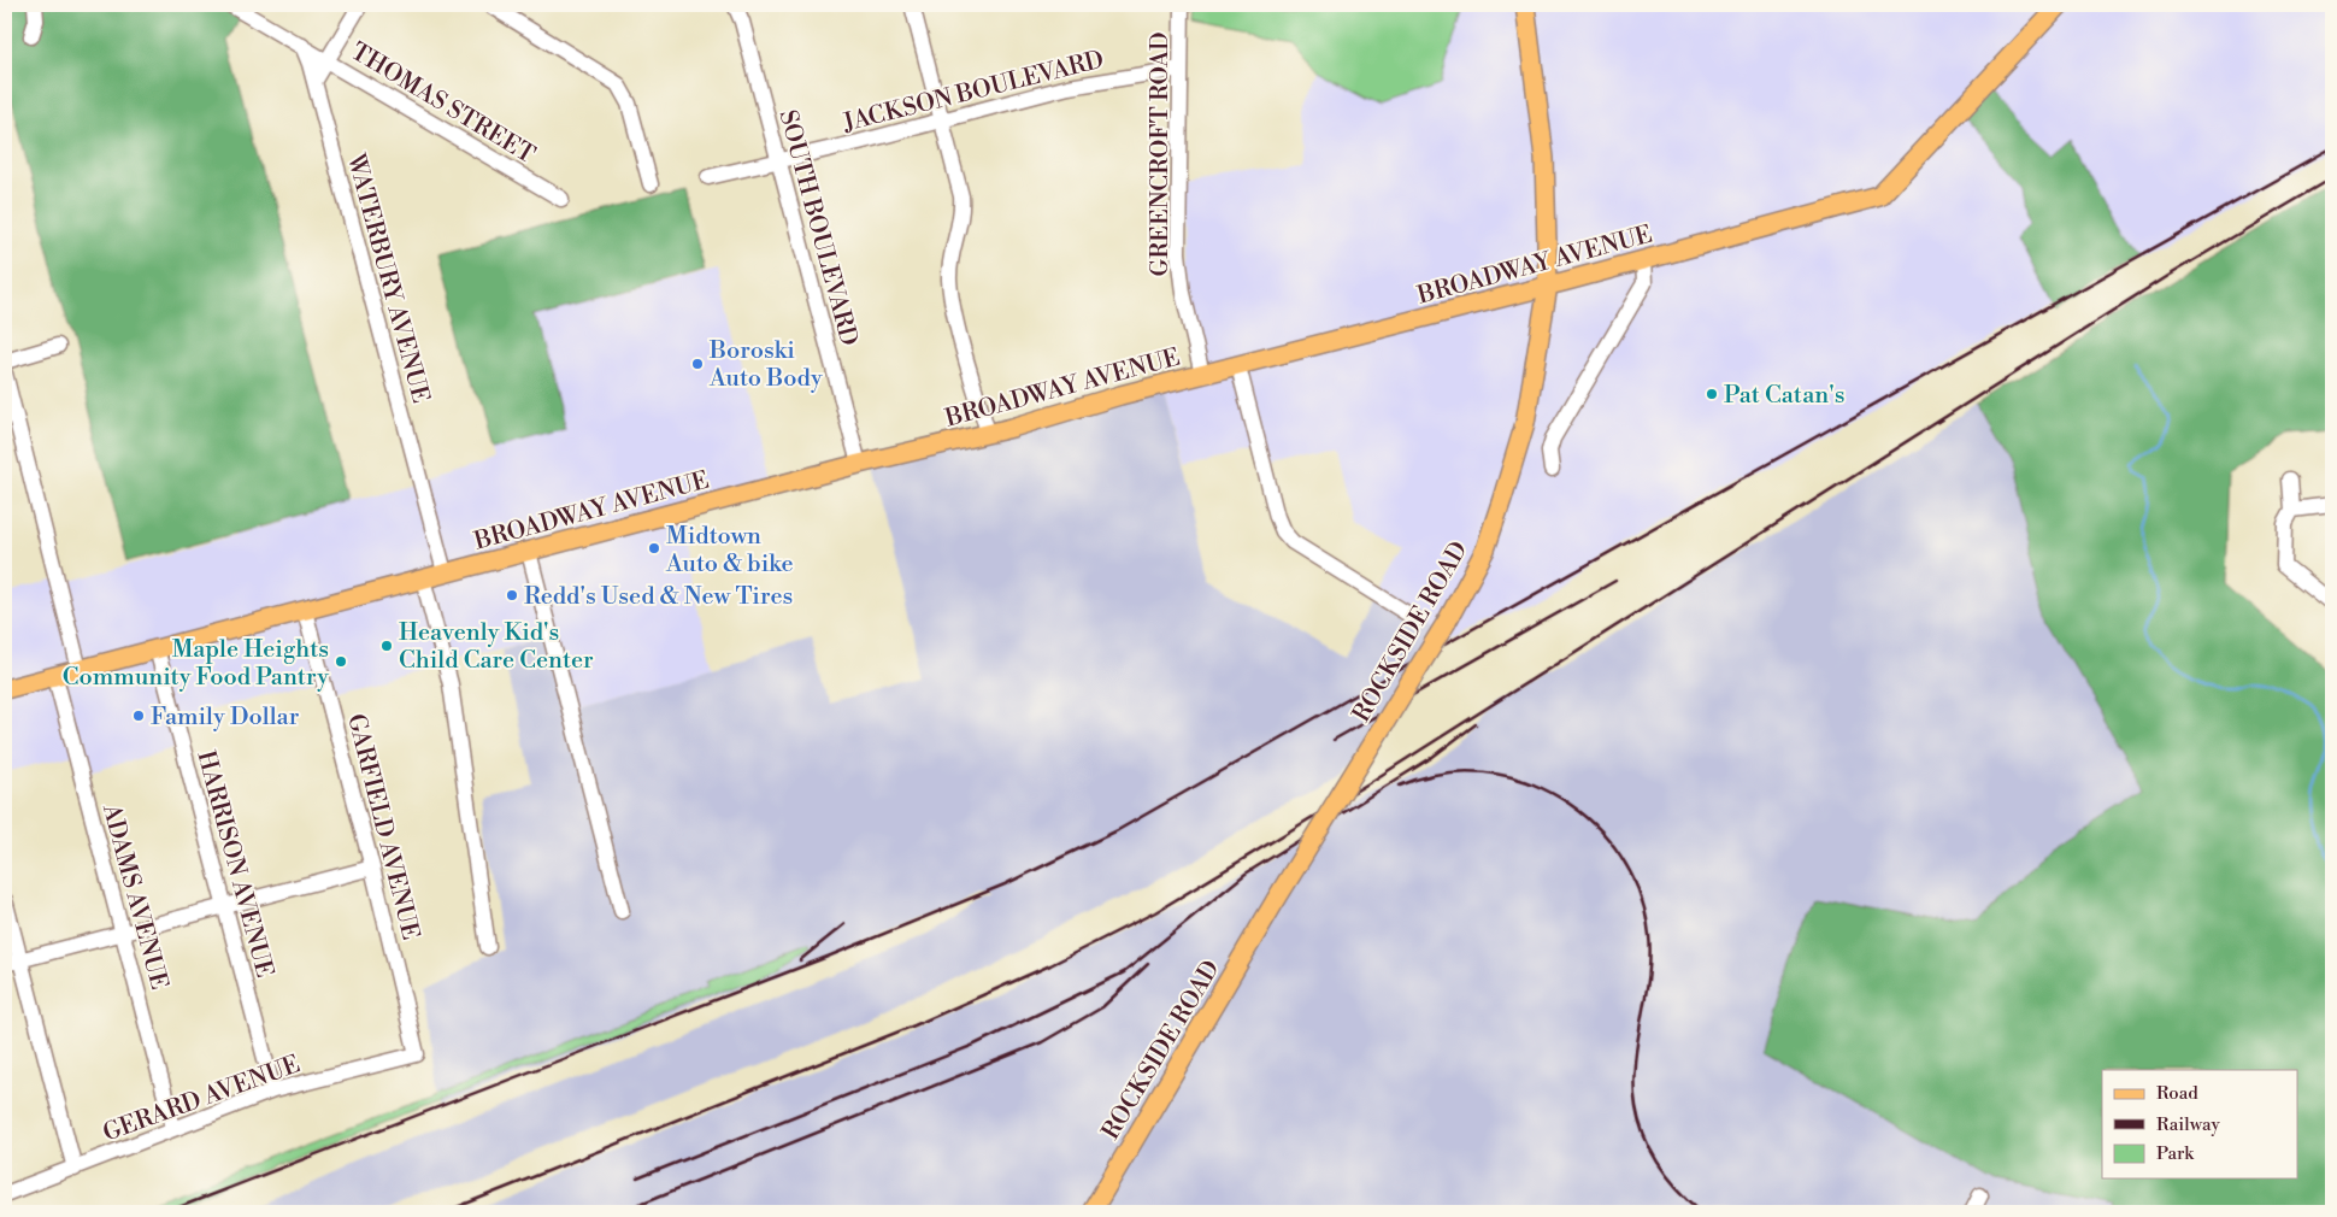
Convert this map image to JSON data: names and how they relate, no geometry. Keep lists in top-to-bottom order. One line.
{"streets":{"main road":["BROADWAY AVENUE","ROCKSIDE ROAD"],"street":["JACKSON BOULEVARD","THOMAS STREET","GREENCROFT ROAD","SOUTH BOULEVARD","WATERBURY AVENUE","GARFIELD AVENUE","HARRISON AVENUE","ADAMS AVENUE","GERARD AVENUE"]},"crossings":[["JACKSON BOULEVARD","GREENCROFT ROAD"],["JACKSON BOULEVARD","SOUTH BOULEVARD"],["THOMAS STREET","WATERBURY AVENUE"],["GREENCROFT ROAD","BROADWAY AVENUE"],["SOUTH BOULEVARD","BROADWAY AVENUE"],["BROADWAY AVENUE","WATERBURY AVENUE"],["BROADWAY AVENUE","ROCKSIDE ROAD"],["BROADWAY AVENUE","GARFIELD AVENUE"],["BROADWAY AVENUE","HARRISON AVENUE"],["BROADWAY AVENUE","ADAMS AVENUE"],["GARFIELD AVENUE","GERARD AVENUE"],["HARRISON AVENUE","GERARD AVENUE"],["ADAMS AVENUE","GERARD AVENUE"]],"places":["Boroski Auto Body","Pat Catan's","Midtown Auto & bike","Redd's Used & New Tires","Heavenly Kid's Child Care Center","Maple Heights Community Food Pantry","Family Dollar"],"legend":["Road","Railway","Park"]}
